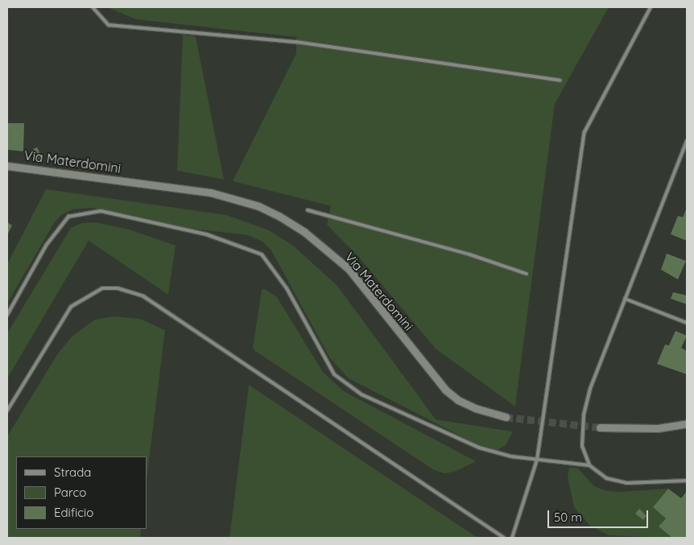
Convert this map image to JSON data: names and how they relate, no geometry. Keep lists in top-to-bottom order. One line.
{"streets":{"street":["Via Materdomini"]},"legend":["Strada","Parco","Edificio"],"scale_bar":"50 m"}
